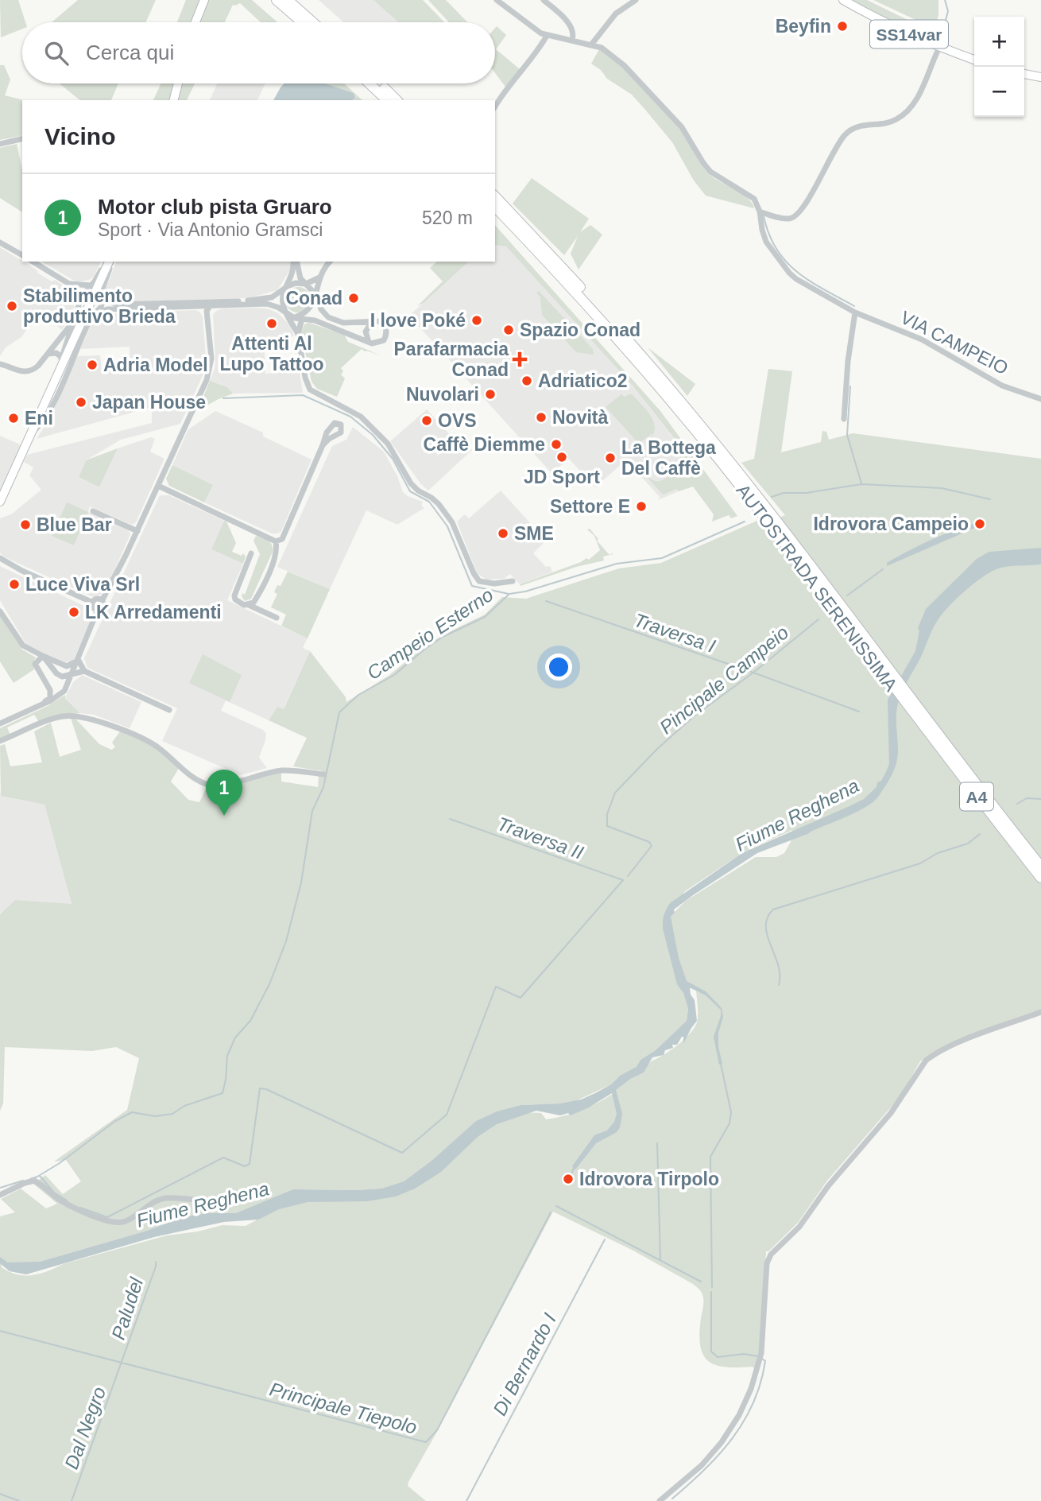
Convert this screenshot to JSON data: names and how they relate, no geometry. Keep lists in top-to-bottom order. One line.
{"streets":{"highway":["AUTOSTRADA SERENISSIMA","A4"],"main road":["SS14var"],"street":["VIA CAMPEIO"]},"water":["Traversa I","Campeio Esterno","Pincipale Campeio","Fiume Reghena","Traversa II","Paludel","Di Bernardo I","Principale Tiepolo","Dal Negro"],"places":{"other":["Beyfin","Conad","Stabilimento produttivo Brieda","I love Poké","Attenti Al Lupo Tattoo","Spazio Conad","Adria Model","Adriatico2","Nuvolari","Japan House","Novità","Eni","OVS","Caffè Diemme","JD Sport","La Bottega Del Caffè","Settore E","Idrovora Campeio","Blue Bar","SME","Luce Viva Srl","LK Arredamenti","Idrovora Tirpolo"],"health":["Parafarmacia Conad"]},"page":{"map_buttons":["+","−"],"search":"Cerca qui","heading":"Vicino","list":[{"mark":"1","name":"Motor club pista Gruaro","note":"Sport · Via Antonio Gramsci","value":"520 m"}],"pins":"1"}}
